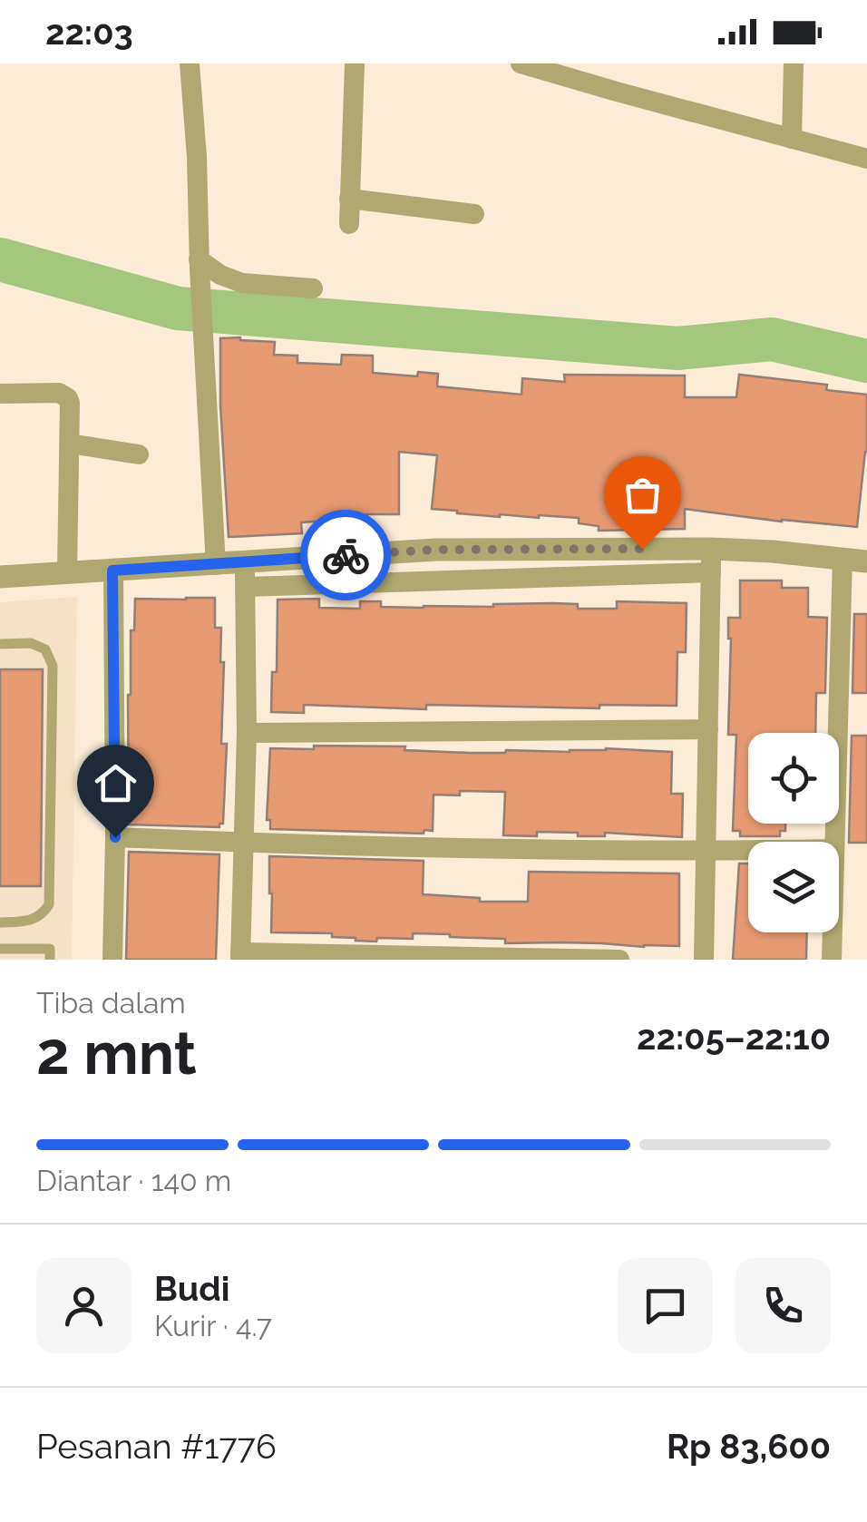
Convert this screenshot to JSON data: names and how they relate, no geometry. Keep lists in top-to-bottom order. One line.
{"page":{"status":"22:03","heading":["2 mnt","Tiba dalam","22:05–22:10"],"panel":["Budi","Kurir · 4.7","Pesanan #1776","Rp 83,600"],"bar":"Diantar · 140 m"}}
